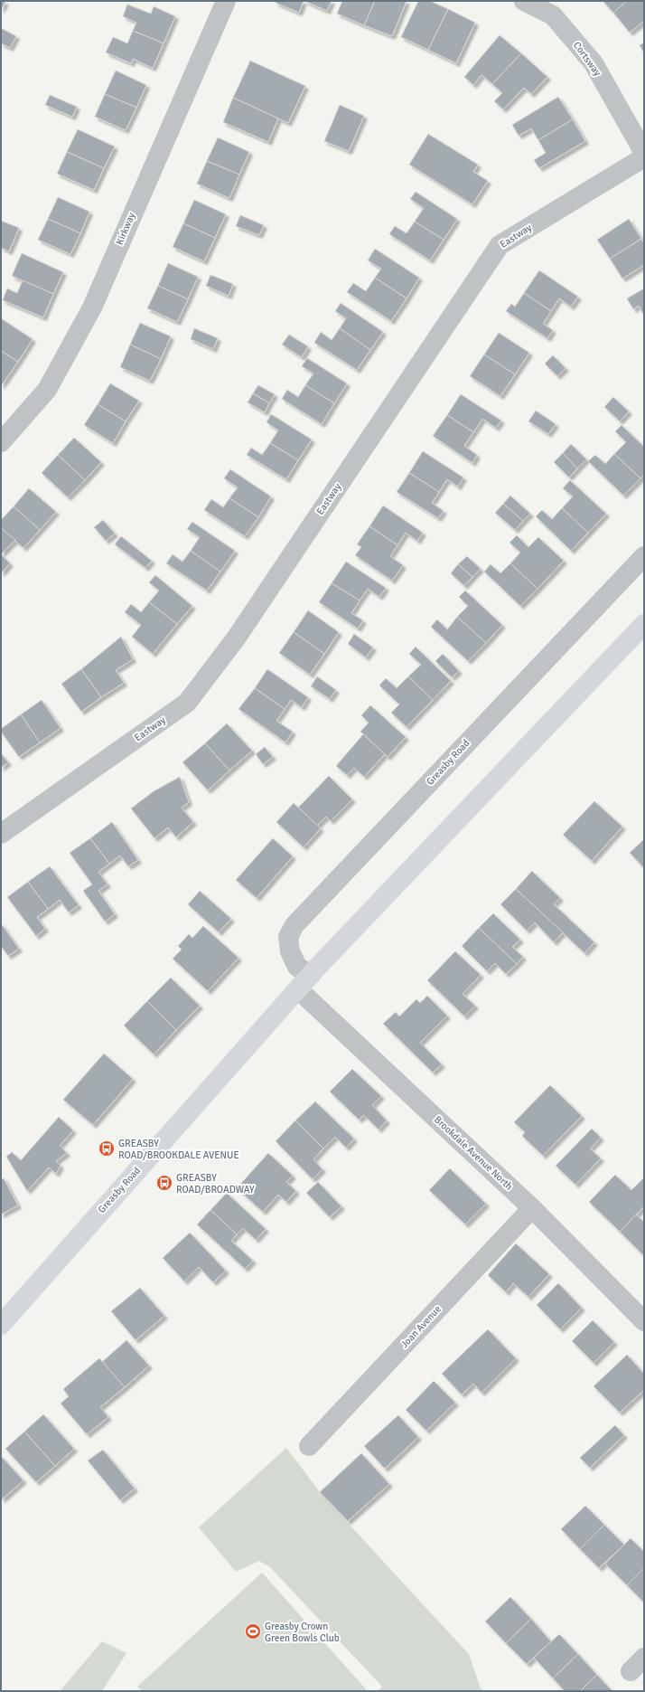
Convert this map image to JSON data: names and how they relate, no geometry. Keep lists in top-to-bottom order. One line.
{"streets":{"main road":["Greasby Road"],"street":["Cortsway","Kirkway","Eastway","Brookdale Avenue North","Joan Avenue"]},"crossings":[["Greasby Road","Brookdale Avenue North"],["Brookdale Avenue North","Joan Avenue"]],"places":{"bus stop":["GREASBY ROAD/BROOKDALE AVENUE","GREASBY ROAD/BROADWAY"],"sports":["Greasby Crown Green Bowls Club"]}}
